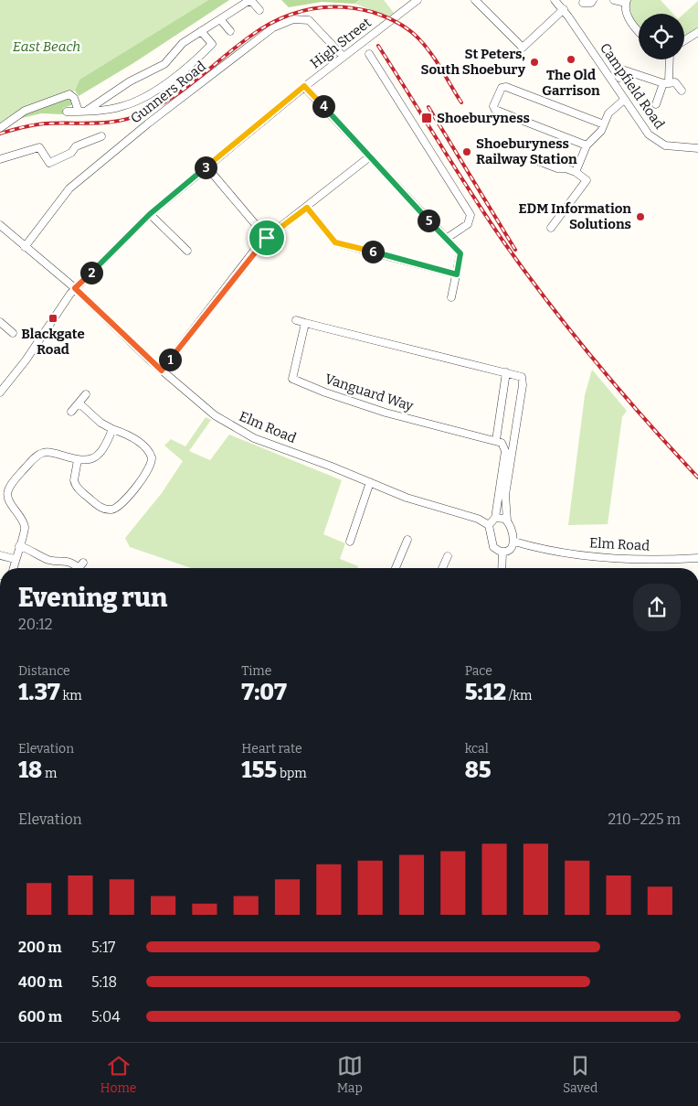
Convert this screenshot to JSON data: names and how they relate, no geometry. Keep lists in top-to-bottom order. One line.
{"streets":{"street":["High Street","Campfield Road","Gunners Road","Vanguard Way","Elm Road"]},"crossings":[["High Street","Gunners Road"],["High Street","Elm Road"]],"parks":["East Beach"],"places":{"other":["The Old Garrison","St Peters, South Shoebury","Shoeburyness Railway Station","EDM Information Solutions"],"transit":["Shoeburyness","Blackgate Road"]},"page":{"pins":["4","3","5","6","2","1"],"heading":["Evening run","20:12"],"stats":[["Distance","1.37 km"],["Time","7:07"],["Pace","5:12 /km"],["Elevation","18 m"],["Heart rate","155 bpm"],["kcal","85"]],"chart":["Elevation","210–225 m"],"list":[{"name":"200 m","note":"5:17"},{"name":"400 m","note":"5:18"},{"name":"600 m","note":"5:04"}],"tabs":["Home","Map","Saved"]}}
